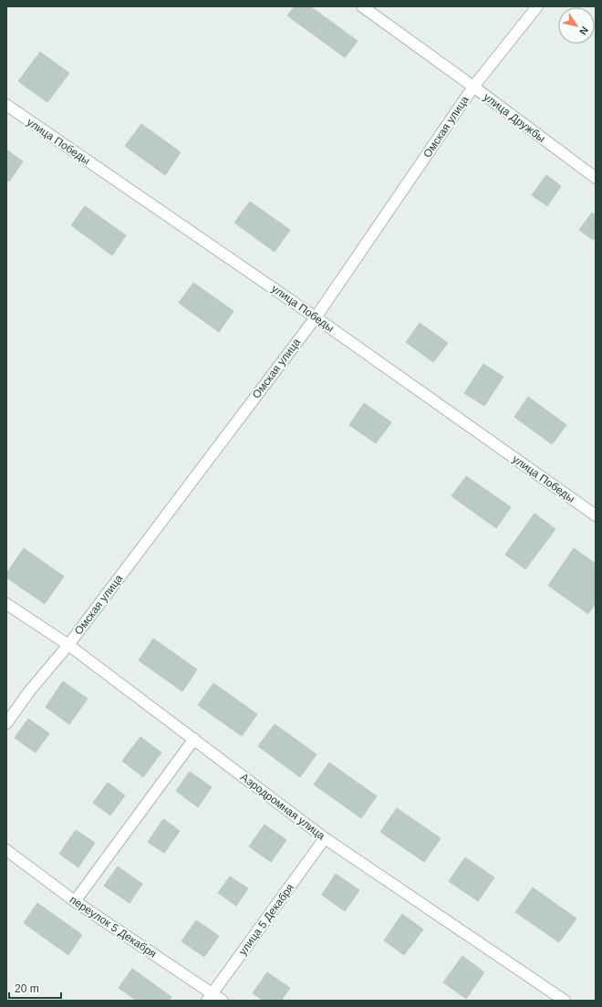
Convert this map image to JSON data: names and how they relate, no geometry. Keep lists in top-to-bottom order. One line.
{"streets":{"street":["улица Дружбы","Омская улица","улица Победы","Аэродромная улица","улица 5 Декабря","переулок 5 Декабря"]},"crossings":[["улица Дружбы","Омская улица"],["Омская улица","улица Победы"],["Омская улица","Аэродромная улица"],["Аэродромная улица","улица 5 Декабря"],["улица 5 Декабря","переулок 5 Декабря"]],"scale_bar":"20 m","north":"bottom right"}
